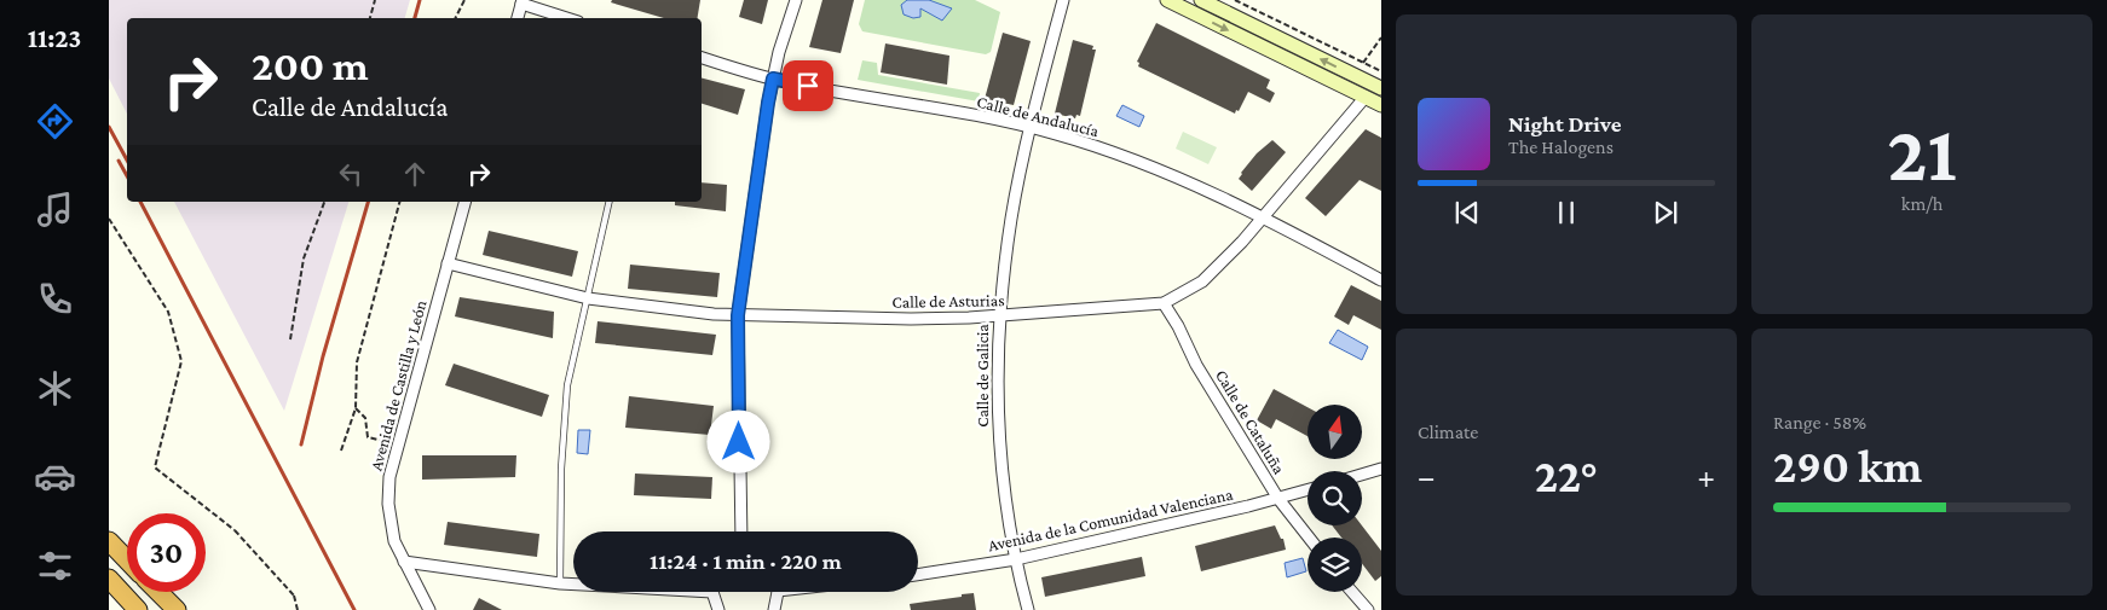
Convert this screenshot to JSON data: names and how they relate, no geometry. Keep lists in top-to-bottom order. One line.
{"streets":{"street":["Calle de Andalucía","Calle de Asturias","Calle de Galicia","Avenida de Castilla y León","Calle de Cataluña","Avenida de la Comunidad Valenciana"]},"crossings":[["Calle de Andalucía","Calle de Asturias"],["Calle de Andalucía","Calle de Galicia"],["Calle de Asturias","Calle de Galicia"],["Calle de Asturias","Avenida de Castilla y León"],["Calle de Asturias","Calle de Cataluña"],["Calle de Galicia","Avenida de la Comunidad Valenciana"],["Calle de Cataluña","Avenida de la Comunidad Valenciana"]],"north":"top","page":{"tabs":"11:23","tile":[["21","km/h"],"Climate",["Range · 58%","290 km"]],"turn":["200 m","Calle de Andalucía"],"song":["Night Drive","The Halogens"],"heat":["−","22°","+"],"limit":"30","trip":"11:24 · 1 min · 220 m"}}
